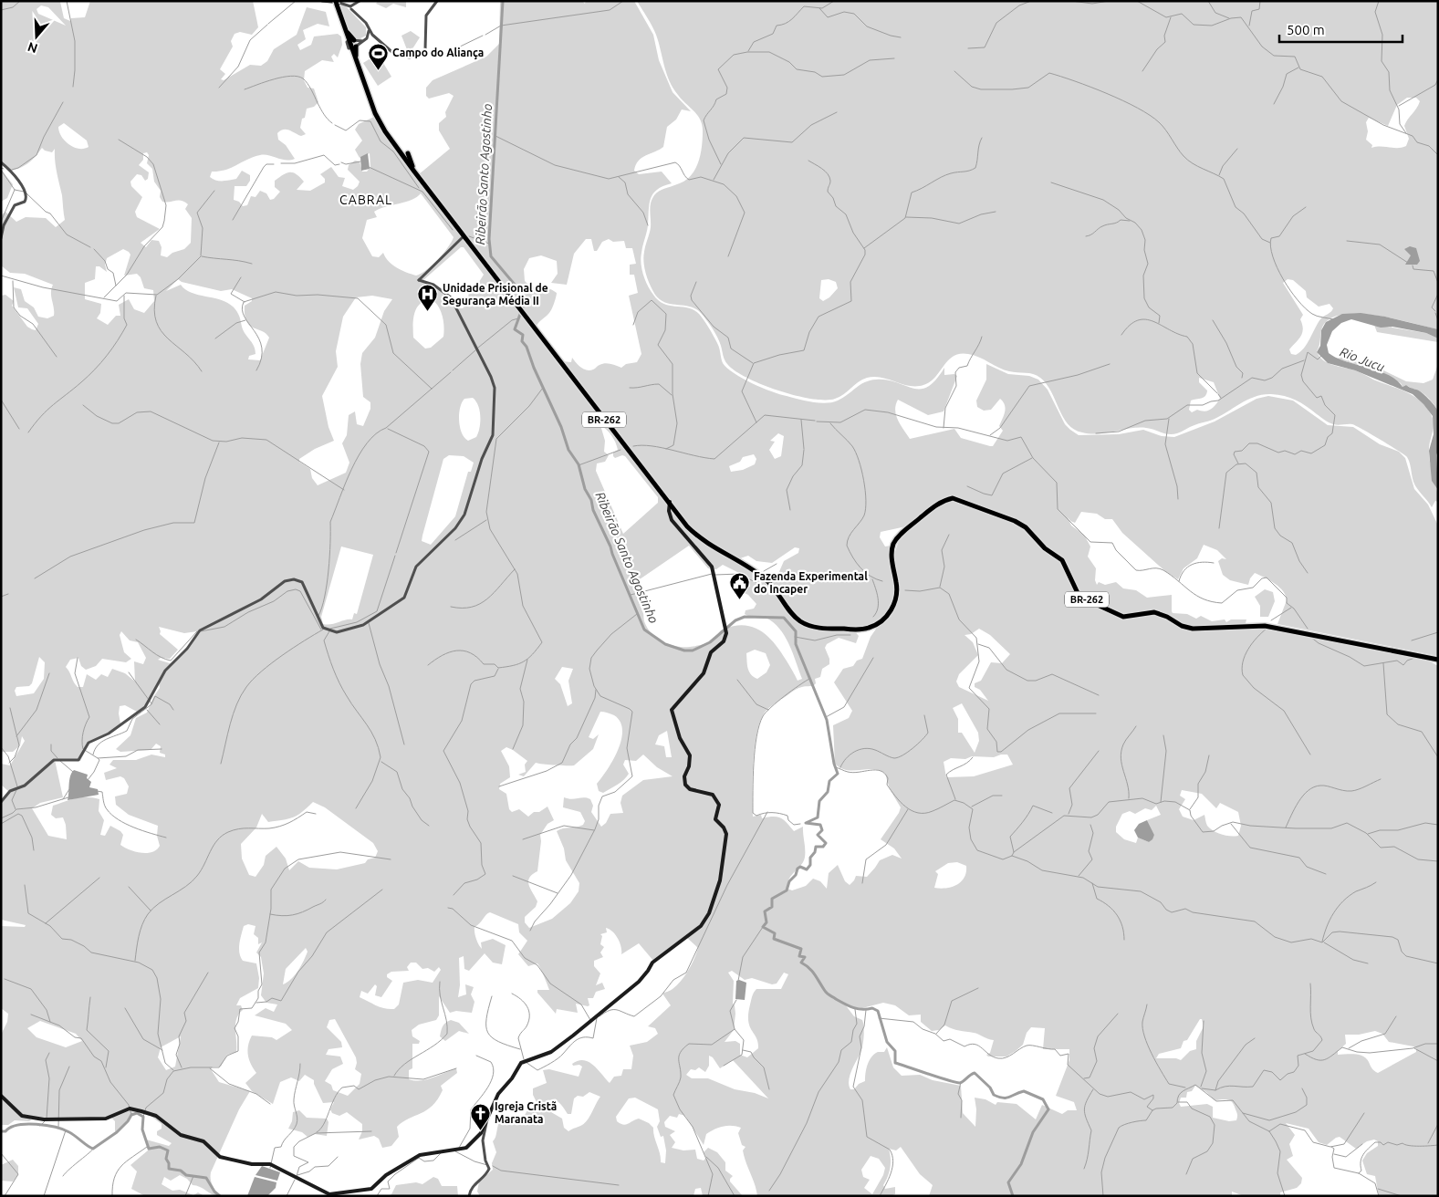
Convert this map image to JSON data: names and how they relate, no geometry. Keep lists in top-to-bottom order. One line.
{"streets":{"highway":["BR-262"]},"districts":["CABRAL"],"water":["Ribeirão Santo Agostinho","Rio Jucu"],"places":{"sports":["Campo do Aliança"],"hospital":["Unidade Prisional de Segurança Média II"],"public building":["Fazenda Experimental do Incaper"],"church":["Igreja Cristã Maranata"]},"scale_bar":"500 m","north":"bottom"}
